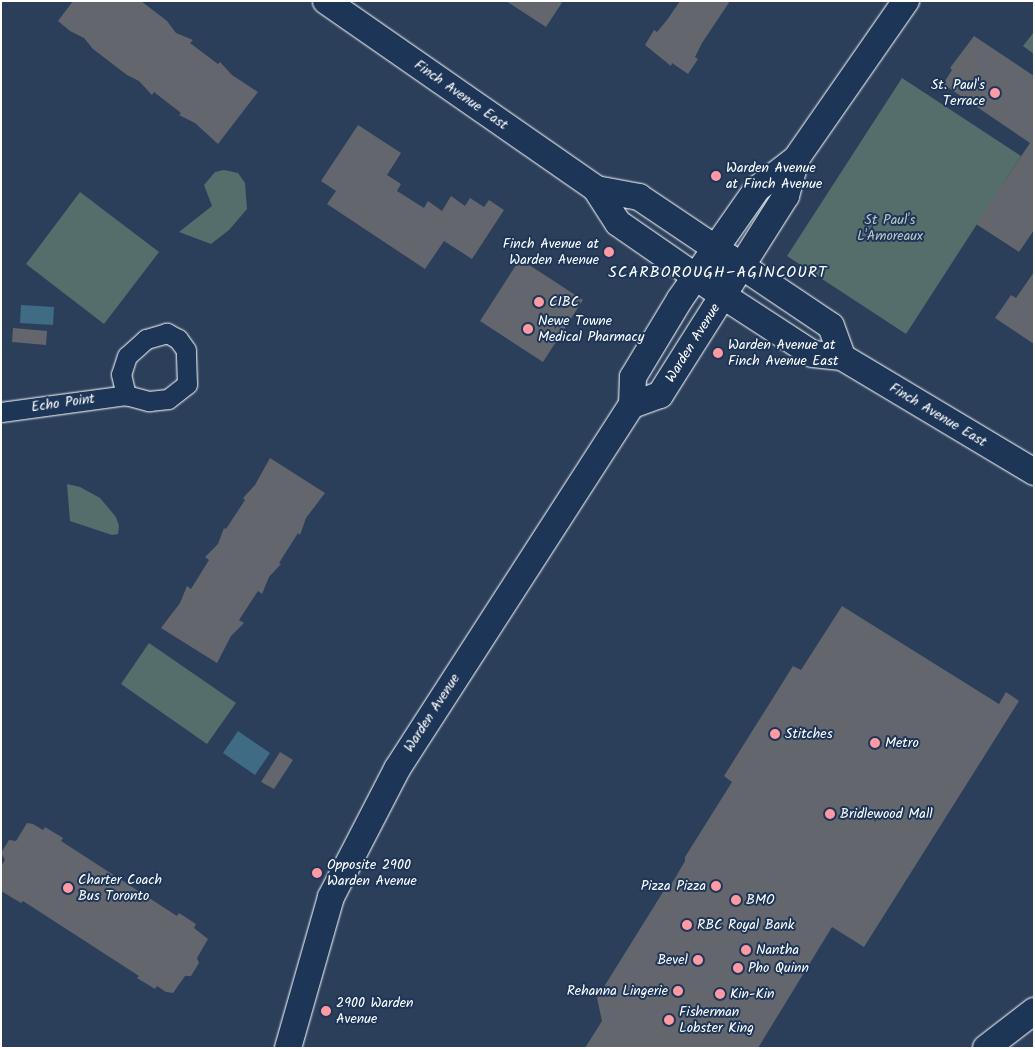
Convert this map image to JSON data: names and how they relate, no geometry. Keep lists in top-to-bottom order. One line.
{"streets":{"main road":["Finch Avenue East","Warden Avenue"],"street":["Echo Point"]},"crossings":[["Finch Avenue East","Warden Avenue"]],"districts":["SCARBOROUGH–AGINCOURT"],"parks":["St Paul's L'Amoreaux"],"places":["St. Paul's Terrace","Warden Avenue at Finch Avenue","Finch Avenue at Warden Avenue","CIBC","Newe Towne Medical Pharmacy","Warden Avenue at Finch Avenue East","Stitches","Metro","Bridlewood Mall","Opposite 2900 Warden Avenue","Pizza Pizza","Charter Coach Bus Toronto","BMO","RBC Royal Bank","Nantha","Bevel","Pho Quinn","Rehanna Lingerie","Kin-Kin","2900 Warden Avenue","Fisherman Lobster King"]}
